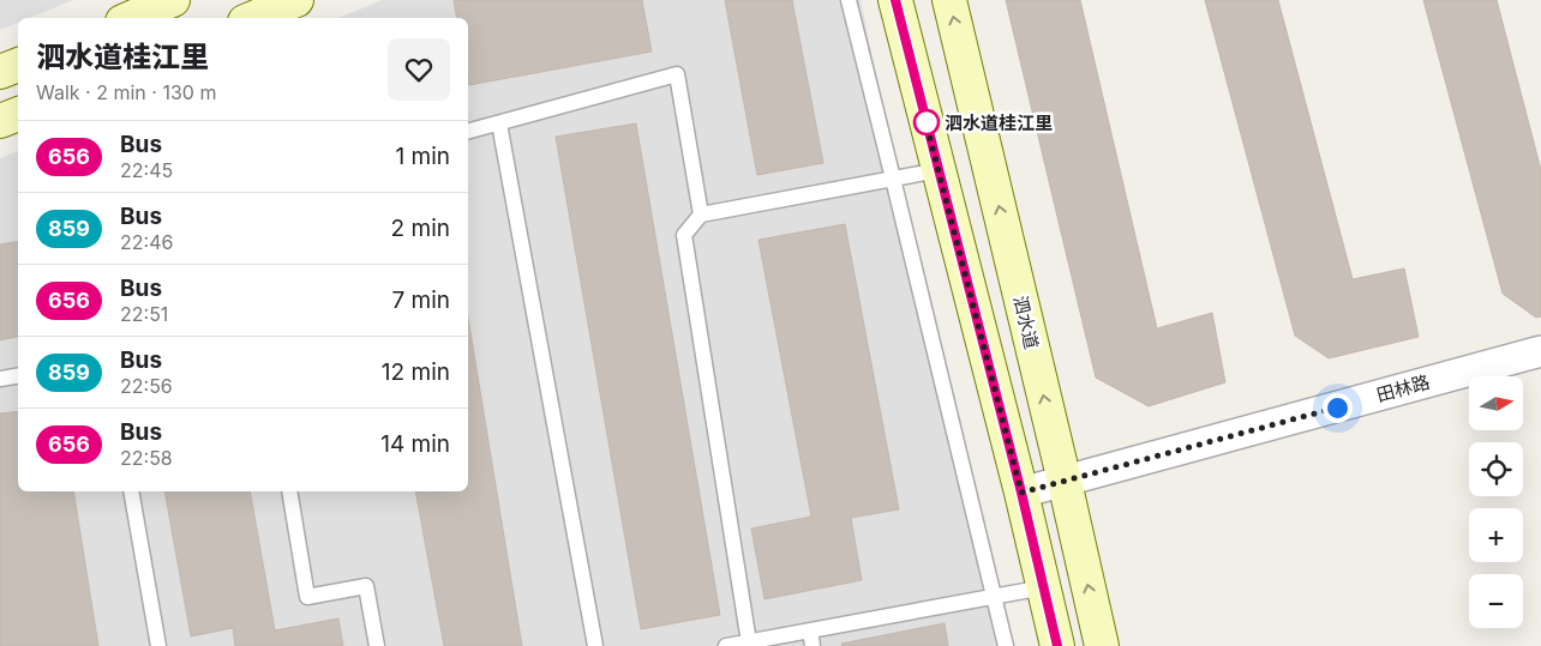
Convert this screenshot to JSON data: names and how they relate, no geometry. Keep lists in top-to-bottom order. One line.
{"streets":{"street":["泗水道","田林路"]},"crossings":[["泗水道","田林路"]],"places":["泗水道桂江里"],"lines":["bus line 656"],"north":"right","page":{"heading":["泗水道桂江里","Walk · 2 min · 130 m"],"list":[{"mark":"656","name":"Bus","note":"22:45","value":"1 min"},{"mark":"859","name":"Bus","note":"22:46","value":"2 min"},{"mark":"656","name":"Bus","note":"22:51","value":"7 min"},{"mark":"859","name":"Bus","note":"22:56","value":"12 min"},{"mark":"656","name":"Bus","note":"22:58","value":"14 min"}],"map_buttons":["+","−"]}}
